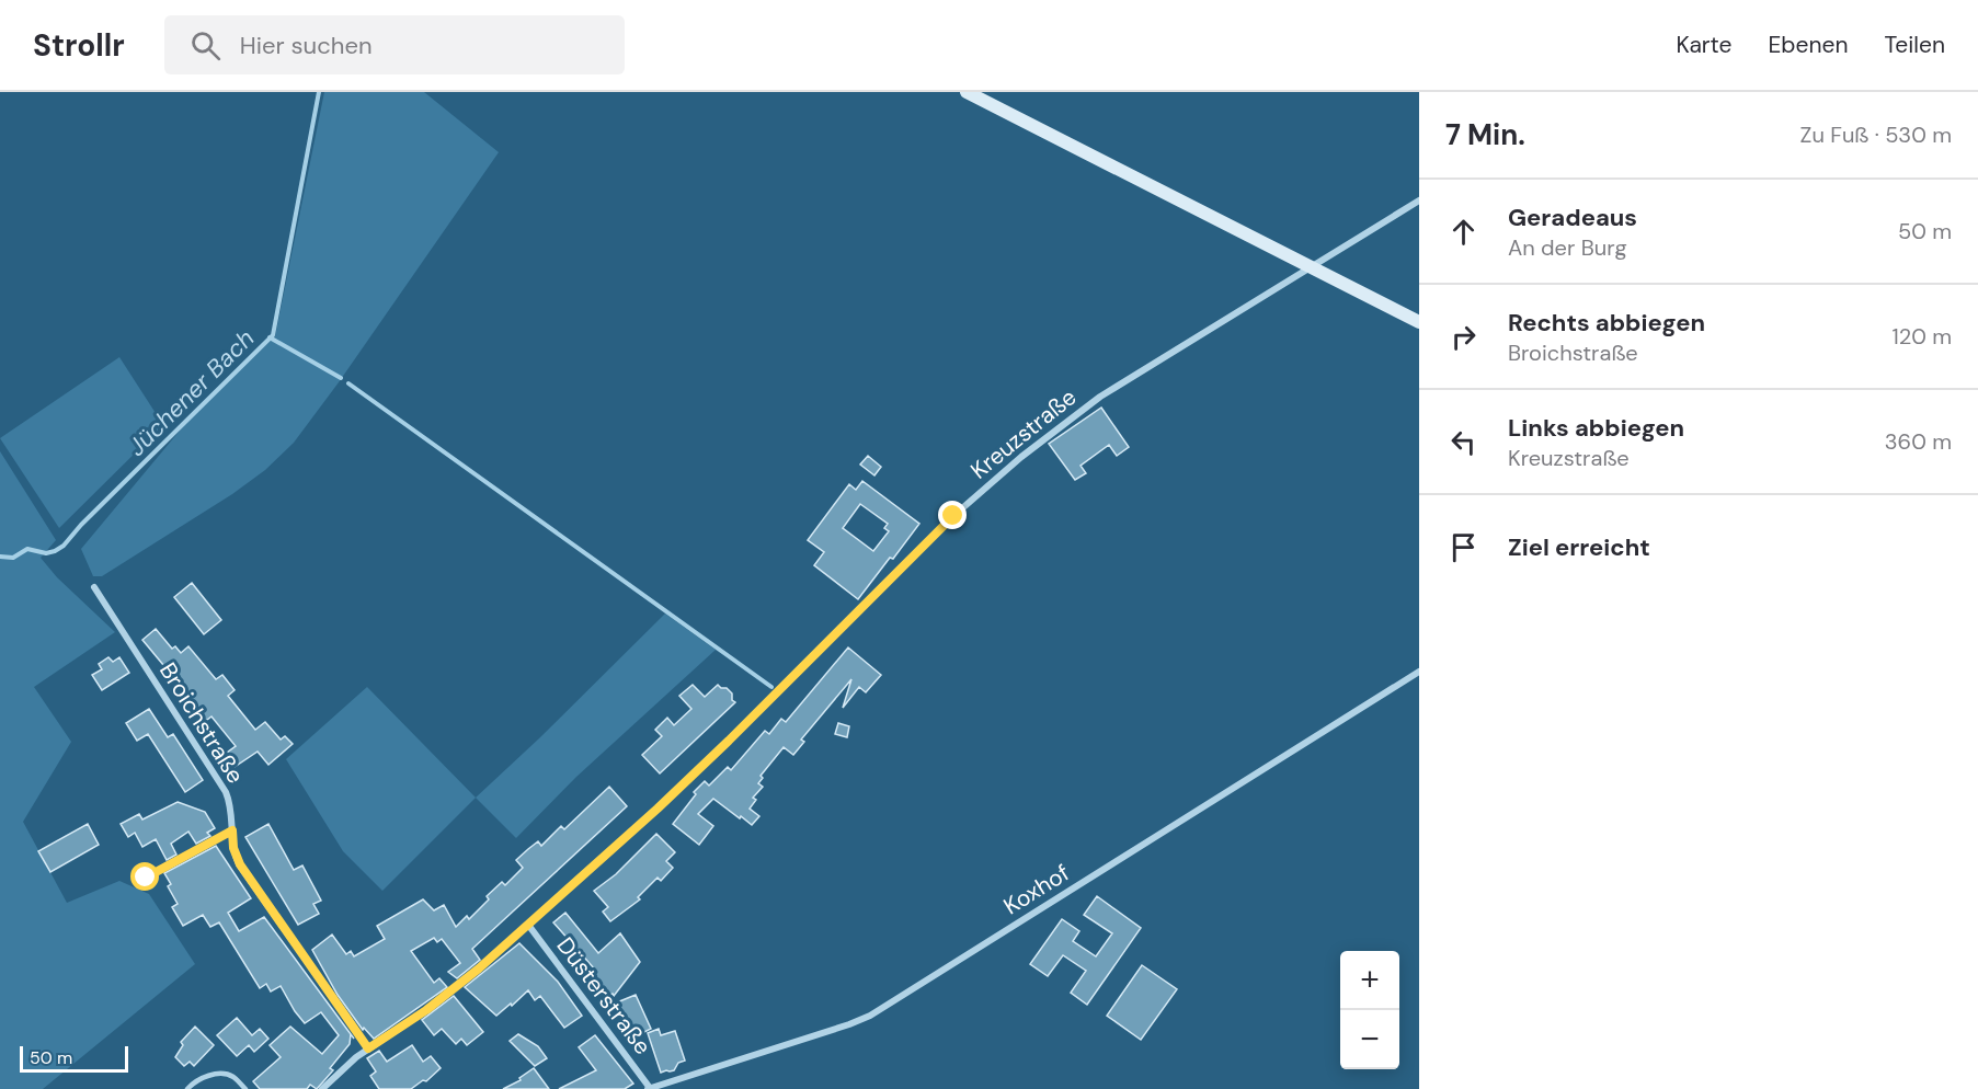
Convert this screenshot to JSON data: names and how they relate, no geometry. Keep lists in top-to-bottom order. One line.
{"streets":{"street":["Kreuzstraße","Broichstraße","Koxhof","Düsterstraße"]},"crossings":[["Kreuzstraße","Broichstraße"],["Kreuzstraße","Düsterstraße"],["Koxhof","Düsterstraße"]],"water":["Jüchener Bach"],"scale_bar":"50 m","page":{"header":"Strollr","search":"Hier suchen","nav":["Karte","Ebenen","Teilen"],"heading":["7 Min.","Zu Fuß · 530 m"],"list":[["Geradeaus","An der Burg","50 m"],["Rechts abbiegen","Broichstraße","120 m"],["Links abbiegen","Kreuzstraße","360 m"],"Ziel erreicht"],"map_buttons":["+","−"],"scale":"50 m"}}
